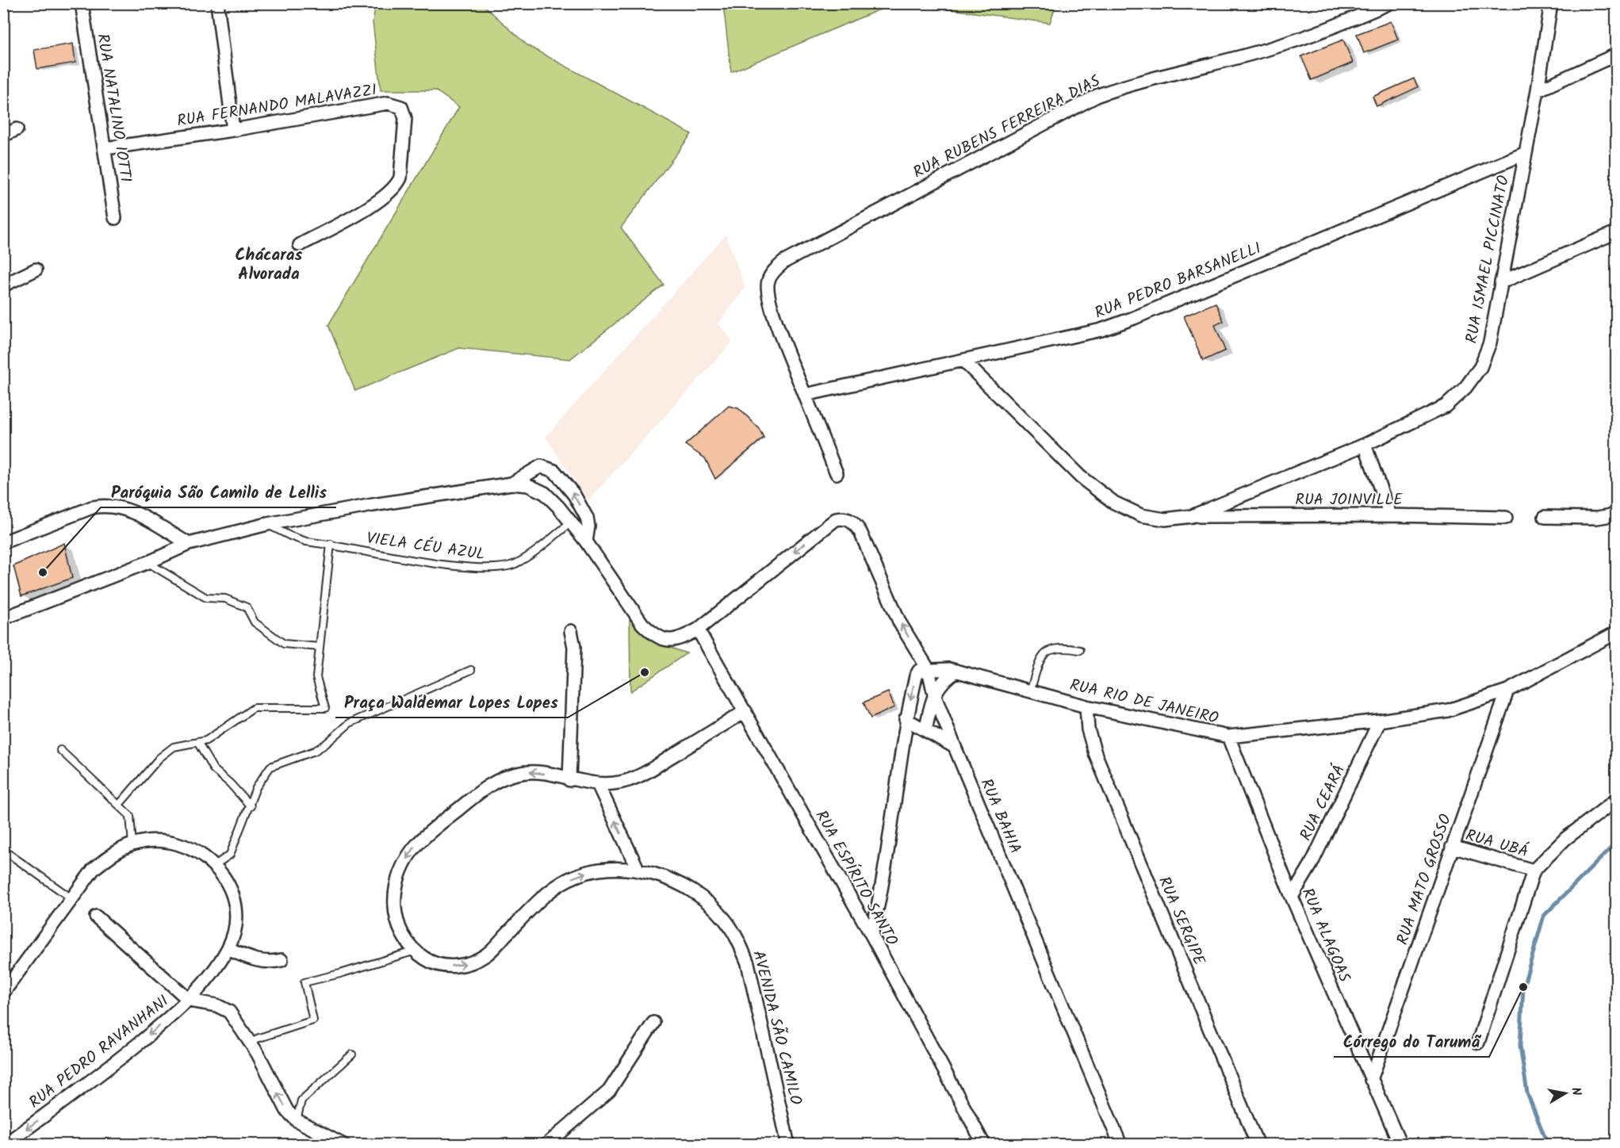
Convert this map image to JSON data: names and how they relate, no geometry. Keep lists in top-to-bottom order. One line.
{"streets":{"street":["RUA FERNANDO MALAVAZZI","RUA NATALINO IOTTI","RUA RUBENS FERREIRA DIAS","RUA ISMAEL PICCINATO","RUA PEDRO BARSANELLI","RUA JOINVILLE","RUA RIO DE JANEIRO","RUA CEARÁ","RUA BAHIA","RUA UBÁ","RUA ESPÍRITO SANTO","RUA MATO GROSSO","RUA SERGIPE","RUA ALAGOAS","AVENIDA SÃO CAMILO","RUA PEDRO RAVANHANI"],"lane":["VIELA CÉU AZUL"]},"crossings":[["RUA FERNANDO MALAVAZZI","RUA NATALINO IOTTI"],["RUA RUBENS FERREIRA DIAS","RUA PEDRO BARSANELLI"],["RUA ISMAEL PICCINATO","RUA PEDRO BARSANELLI"],["RUA ISMAEL PICCINATO","RUA JOINVILLE"],["RUA RIO DE JANEIRO","RUA CEARÁ"],["RUA RIO DE JANEIRO","RUA BAHIA"],["RUA RIO DE JANEIRO","RUA MATO GROSSO"],["RUA RIO DE JANEIRO","RUA SERGIPE"],["RUA RIO DE JANEIRO","RUA ALAGOAS"],["RUA CEARÁ","RUA ALAGOAS"],["RUA BAHIA","RUA ESPÍRITO SANTO"],["RUA UBÁ","RUA MATO GROSSO"],["RUA ESPÍRITO SANTO","AVENIDA SÃO CAMILO"],["RUA MATO GROSSO","RUA ALAGOAS"]],"one_way":["RUA PEDRO RAVANHANI"],"districts":["Chácaras Alvorada"],"places":["Paróquia São Camilo de Lellis","Praça Waldemar Lopes Lopes","Córrego do Tarumã"],"north":"right"}
